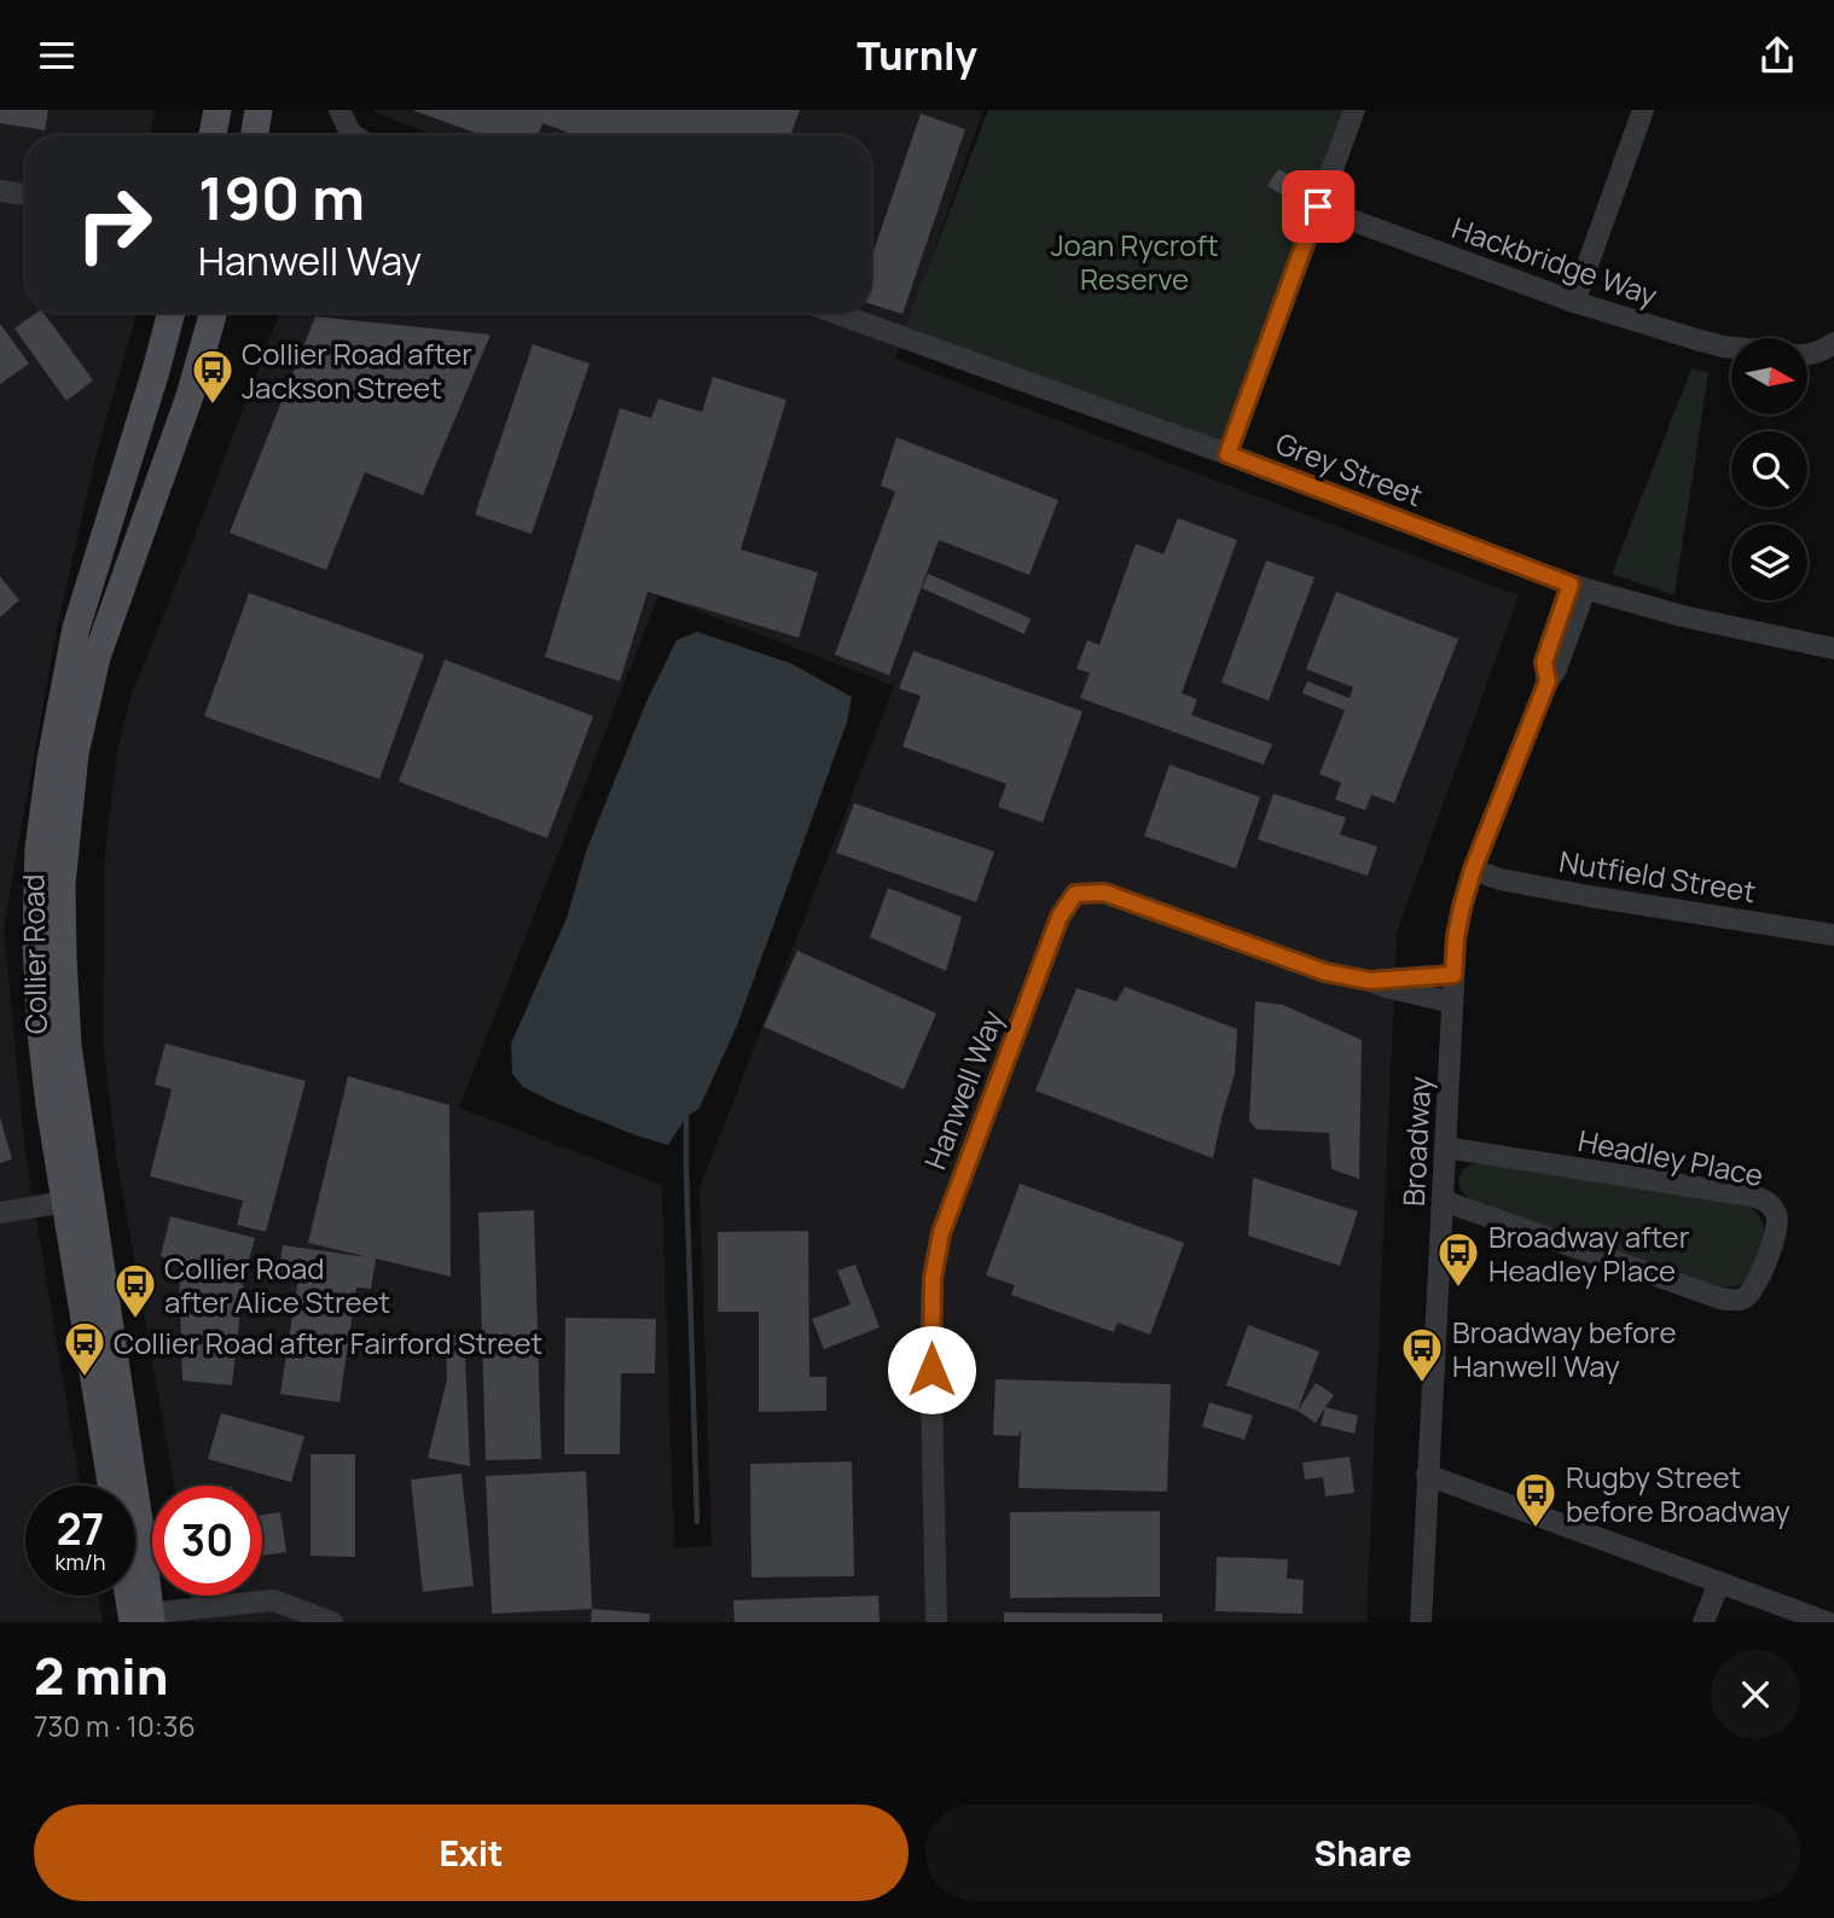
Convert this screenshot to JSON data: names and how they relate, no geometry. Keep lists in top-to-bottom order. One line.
{"streets":{"main road":["Collier Road"],"street":["Hackbridge Way","Grey Street","Nutfield Street","Hanwell Way","Broadway","Headley Place"]},"crossings":[["Grey Street","Broadway"],["Nutfield Street","Broadway"],["Hanwell Way","Broadway"],["Broadway","Headley Place"]],"parks":["Joan Rycroft Reserve"],"places":{"bus stop":["Collier Road after Jackson Street","Broadway after Headley Place","Collier Road after Alice Street","Collier Road after Fairford Street","Broadway before Hanwell Way","Rugby Street before Broadway"]},"north":"right","page":{"header":"Turnly","turn":["190 m","Hanwell Way"],"speed":"27 km/h","limit":"30","heading":["2 min","730 m · 10:36"],"buttons":["Exit","Share"]}}
